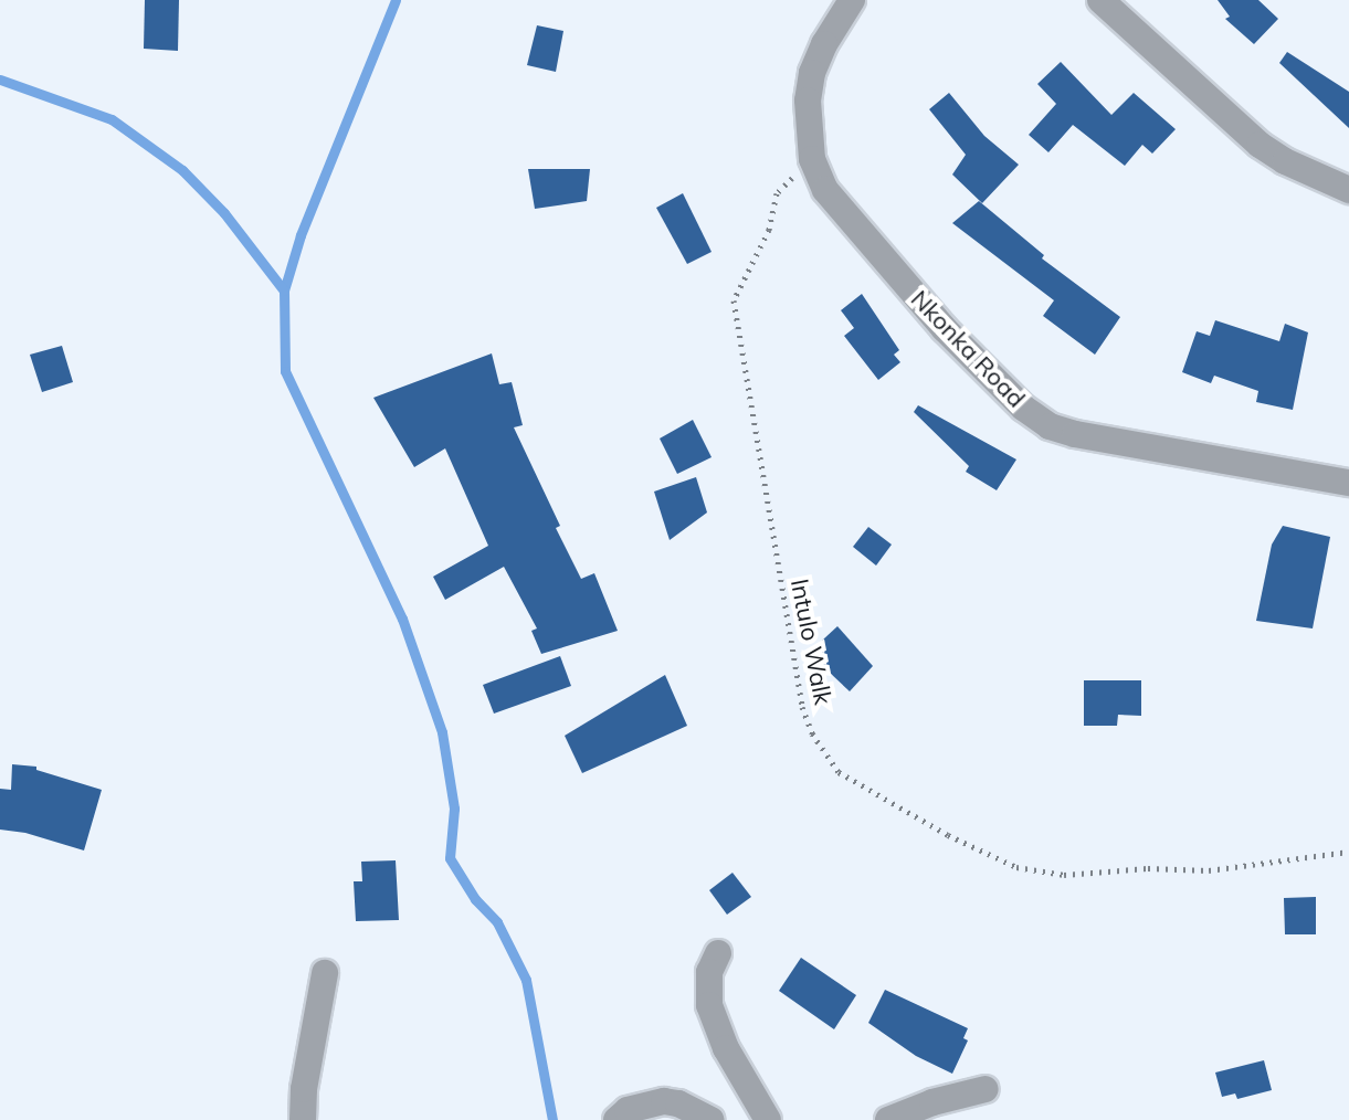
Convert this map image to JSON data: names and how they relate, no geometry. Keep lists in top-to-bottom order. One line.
{"streets":{"street":["Nkonka Road"],"path":["Intulo Walk"]},"crossings":[["Nkonka Road","Intulo Walk"]]}
